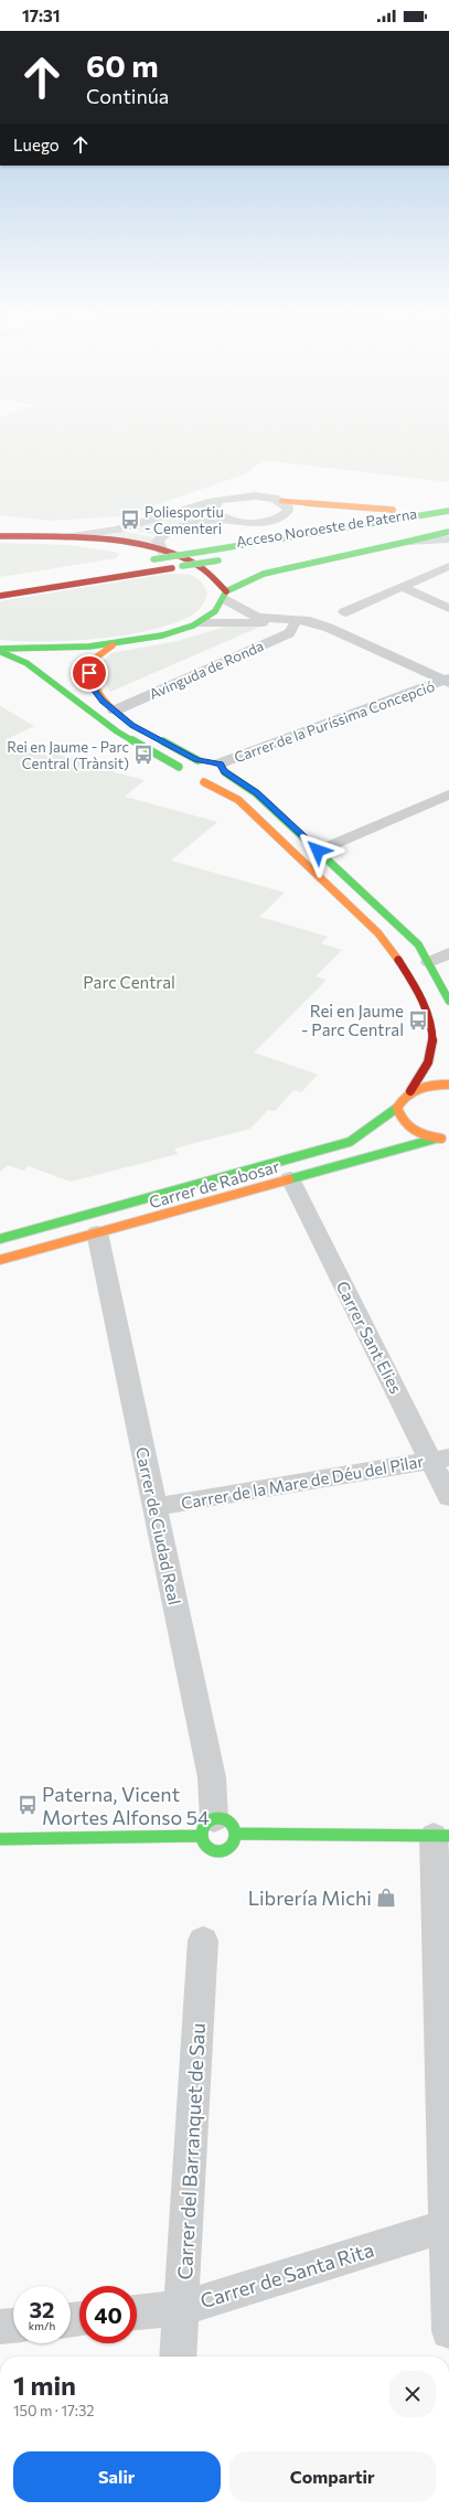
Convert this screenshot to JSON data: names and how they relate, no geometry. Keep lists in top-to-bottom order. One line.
{"streets":{"street":["Acceso Noroeste de Paterna","Avinguda de Ronda","Carrer de la Puríssima Concepció","Carrer de Rabosar","Carrer Sant Elies","Carrer de la Mare de Déu del Pilar","Carrer de Ciudad Real","Carrer del Barranquet de Sau","Carrer de Santa Rita"]},"crossings":[["Carrer de la Puríssima Concepció","Carrer de Rabosar"],["Carrer de Rabosar","Carrer Sant Elies"],["Carrer de Rabosar","Carrer de Ciudad Real"],["Carrer Sant Elies","Carrer de la Mare de Déu del Pilar"],["Carrer de la Mare de Déu del Pilar","Carrer de Ciudad Real"],["Carrer del Barranquet de Sau","Carrer de Santa Rita"]],"parks":["Parc Central"],"places":{"bus stop":["Poliesportiu - Cementeri","Rei en Jaume - Parc Central (Trànsit)","Rei en Jaume - Parc Central","Paterna, Vicent Mortes Alfonso 54"],"shop":["Librería Michi"]},"page":{"status":"17:31","turn":["60 m","Continúa"],"then":"Luego","speed":"32 km/h","limit":"40","heading":["1 min","150 m · 17:32"],"buttons":["Salir","Compartir"]}}
